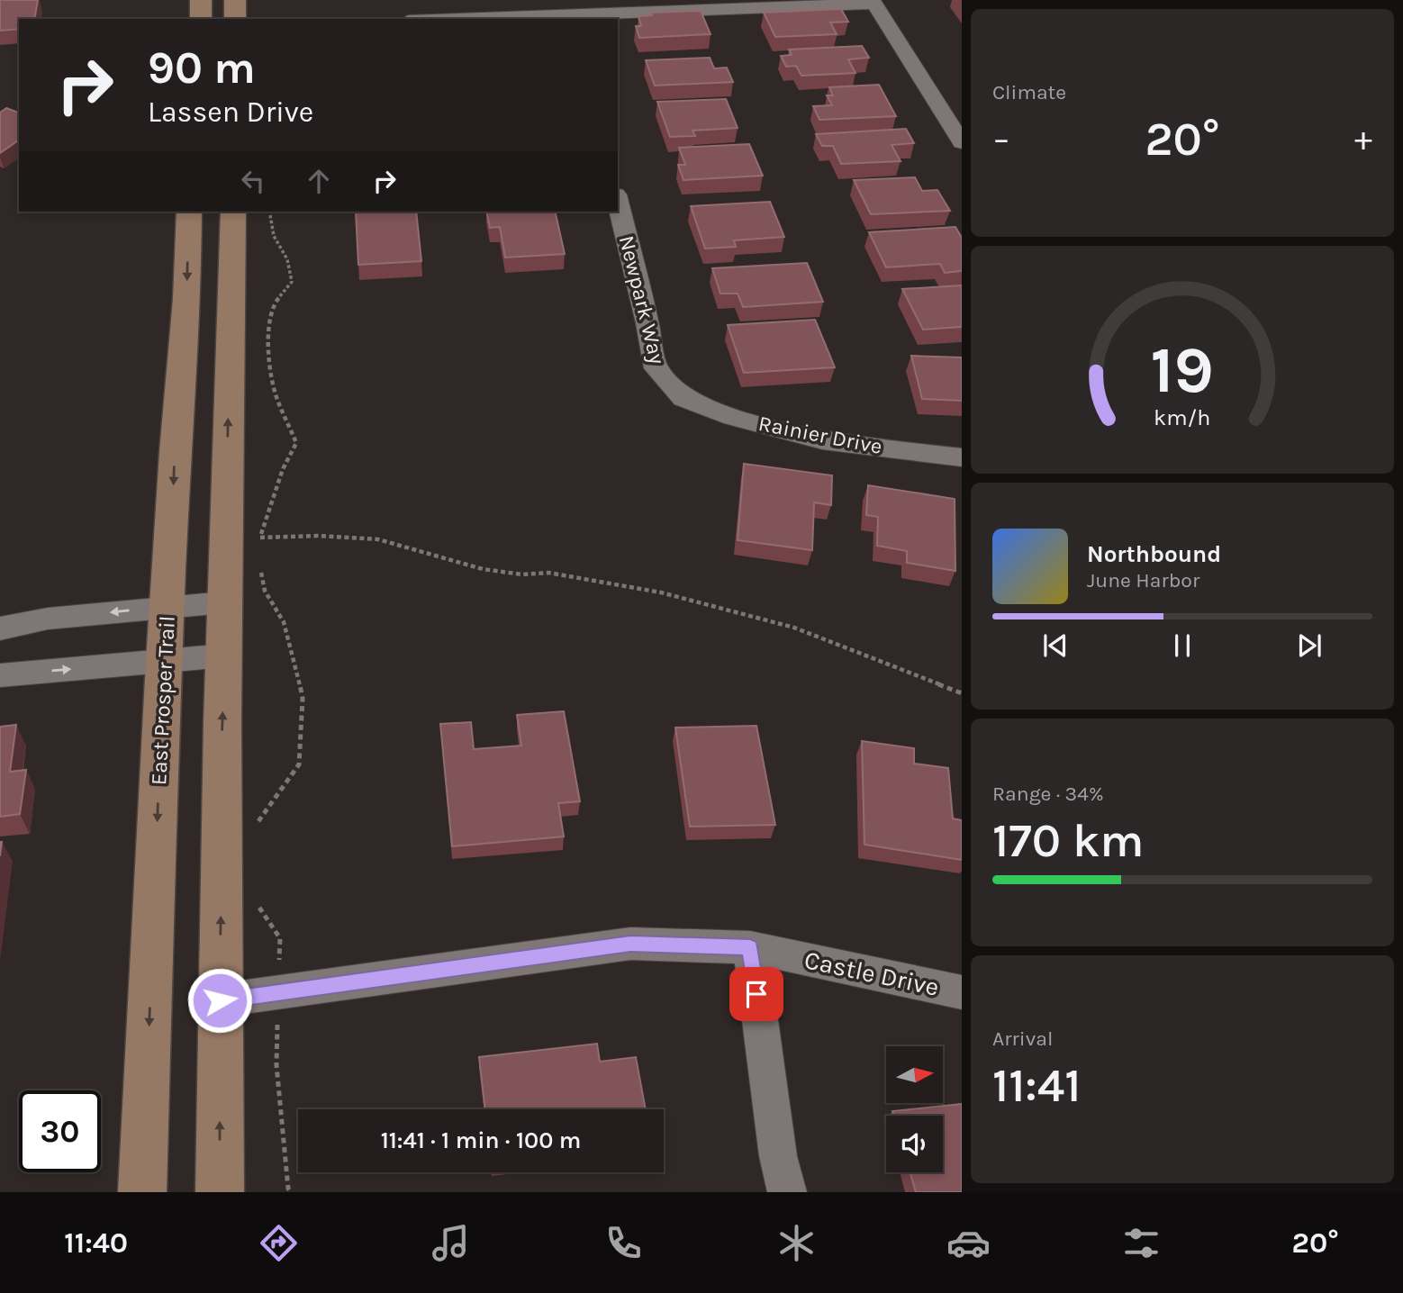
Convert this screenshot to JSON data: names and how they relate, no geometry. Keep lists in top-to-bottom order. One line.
{"streets":{"main road":["East Prosper Trail"],"street":["Newpark Way","Rainier Drive","Castle Drive"]},"crossings":[["Newpark Way","Rainier Drive"]],"north":"right","page":{"tile":["Climate",["Range · 34%","170 km"],["Arrival","11:41"]],"turn":["90 m","Lassen Drive"],"heat":["−","20°","+"],"song":["Northbound","June Harbor"],"limit":"30","trip":"11:41 · 1 min · 100 m","tabs":["11:40","20°"],"gauge":["19","km/h"]}}
